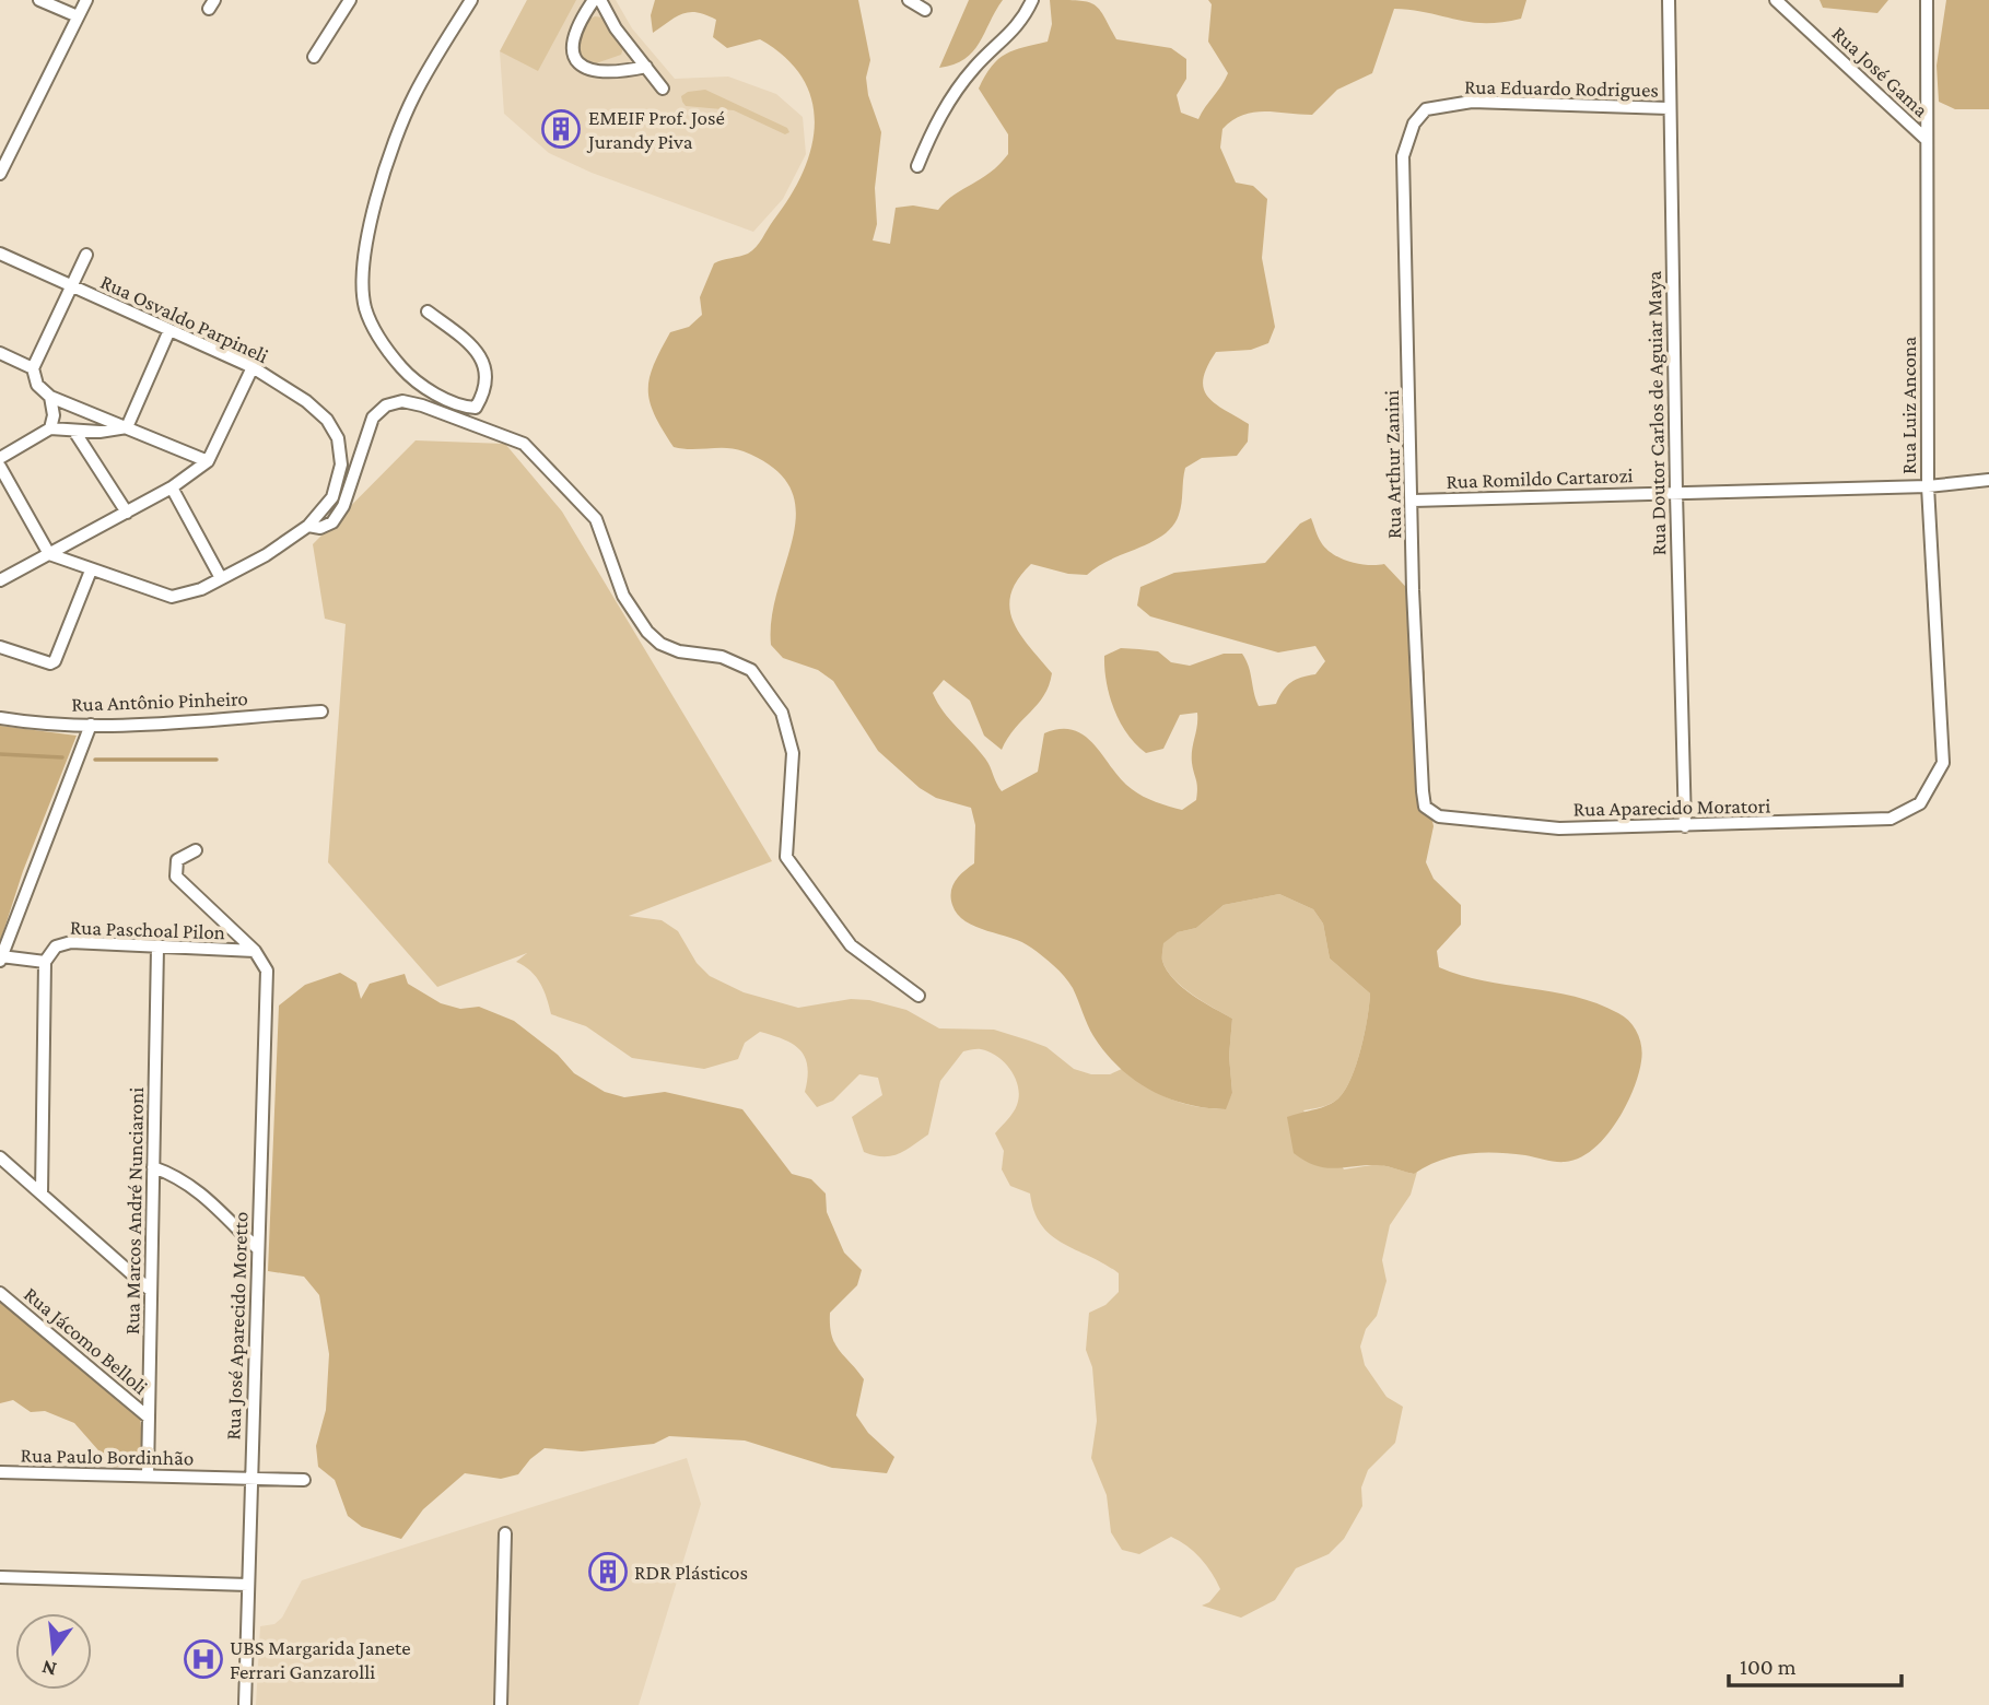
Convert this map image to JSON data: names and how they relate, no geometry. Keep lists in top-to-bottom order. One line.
{"streets":{"street":["Rua José Gama","Rua Eduardo Rodrigues","Rua Osvaldo Parpineli","Rua Luiz Ancona","Rua Doutor Carlos de Aguiar Maya","Rua Arthur Zanini","Rua Romildo Cartarozi","Rua Antônio Pinheiro","Rua Aparecido Moratori","Rua Paschoal Pilon","Rua Marcos André Nunciaroni","Rua José Aparecido Moretto","Rua Jácomo Belloli","Rua Paulo Bordinhão"]},"crossings":[["Rua José Gama","Rua Luiz Ancona"],["Rua Eduardo Rodrigues","Rua Doutor Carlos de Aguiar Maya"],["Rua Eduardo Rodrigues","Rua Arthur Zanini"],["Rua Luiz Ancona","Rua Romildo Cartarozi"],["Rua Luiz Ancona","Rua Aparecido Moratori"],["Rua Doutor Carlos de Aguiar Maya","Rua Romildo Cartarozi"],["Rua Doutor Carlos de Aguiar Maya","Rua Aparecido Moratori"],["Rua Arthur Zanini","Rua Romildo Cartarozi"],["Rua Arthur Zanini","Rua Aparecido Moratori"],["Rua Paschoal Pilon","Rua Marcos André Nunciaroni"],["Rua Paschoal Pilon","Rua José Aparecido Moretto"],["Rua Marcos André Nunciaroni","Rua Jácomo Belloli"],["Rua Marcos André Nunciaroni","Rua Paulo Bordinhão"],["Rua José Aparecido Moretto","Rua Paulo Bordinhão"]],"places":{"building":["EMEIF Prof. José Jurandy Piva","RDR Plásticos"],"hospital":["UBS Margarida Janete Ferrari Ganzarolli"]},"scale_bar":"100 m","north":"bottom"}
